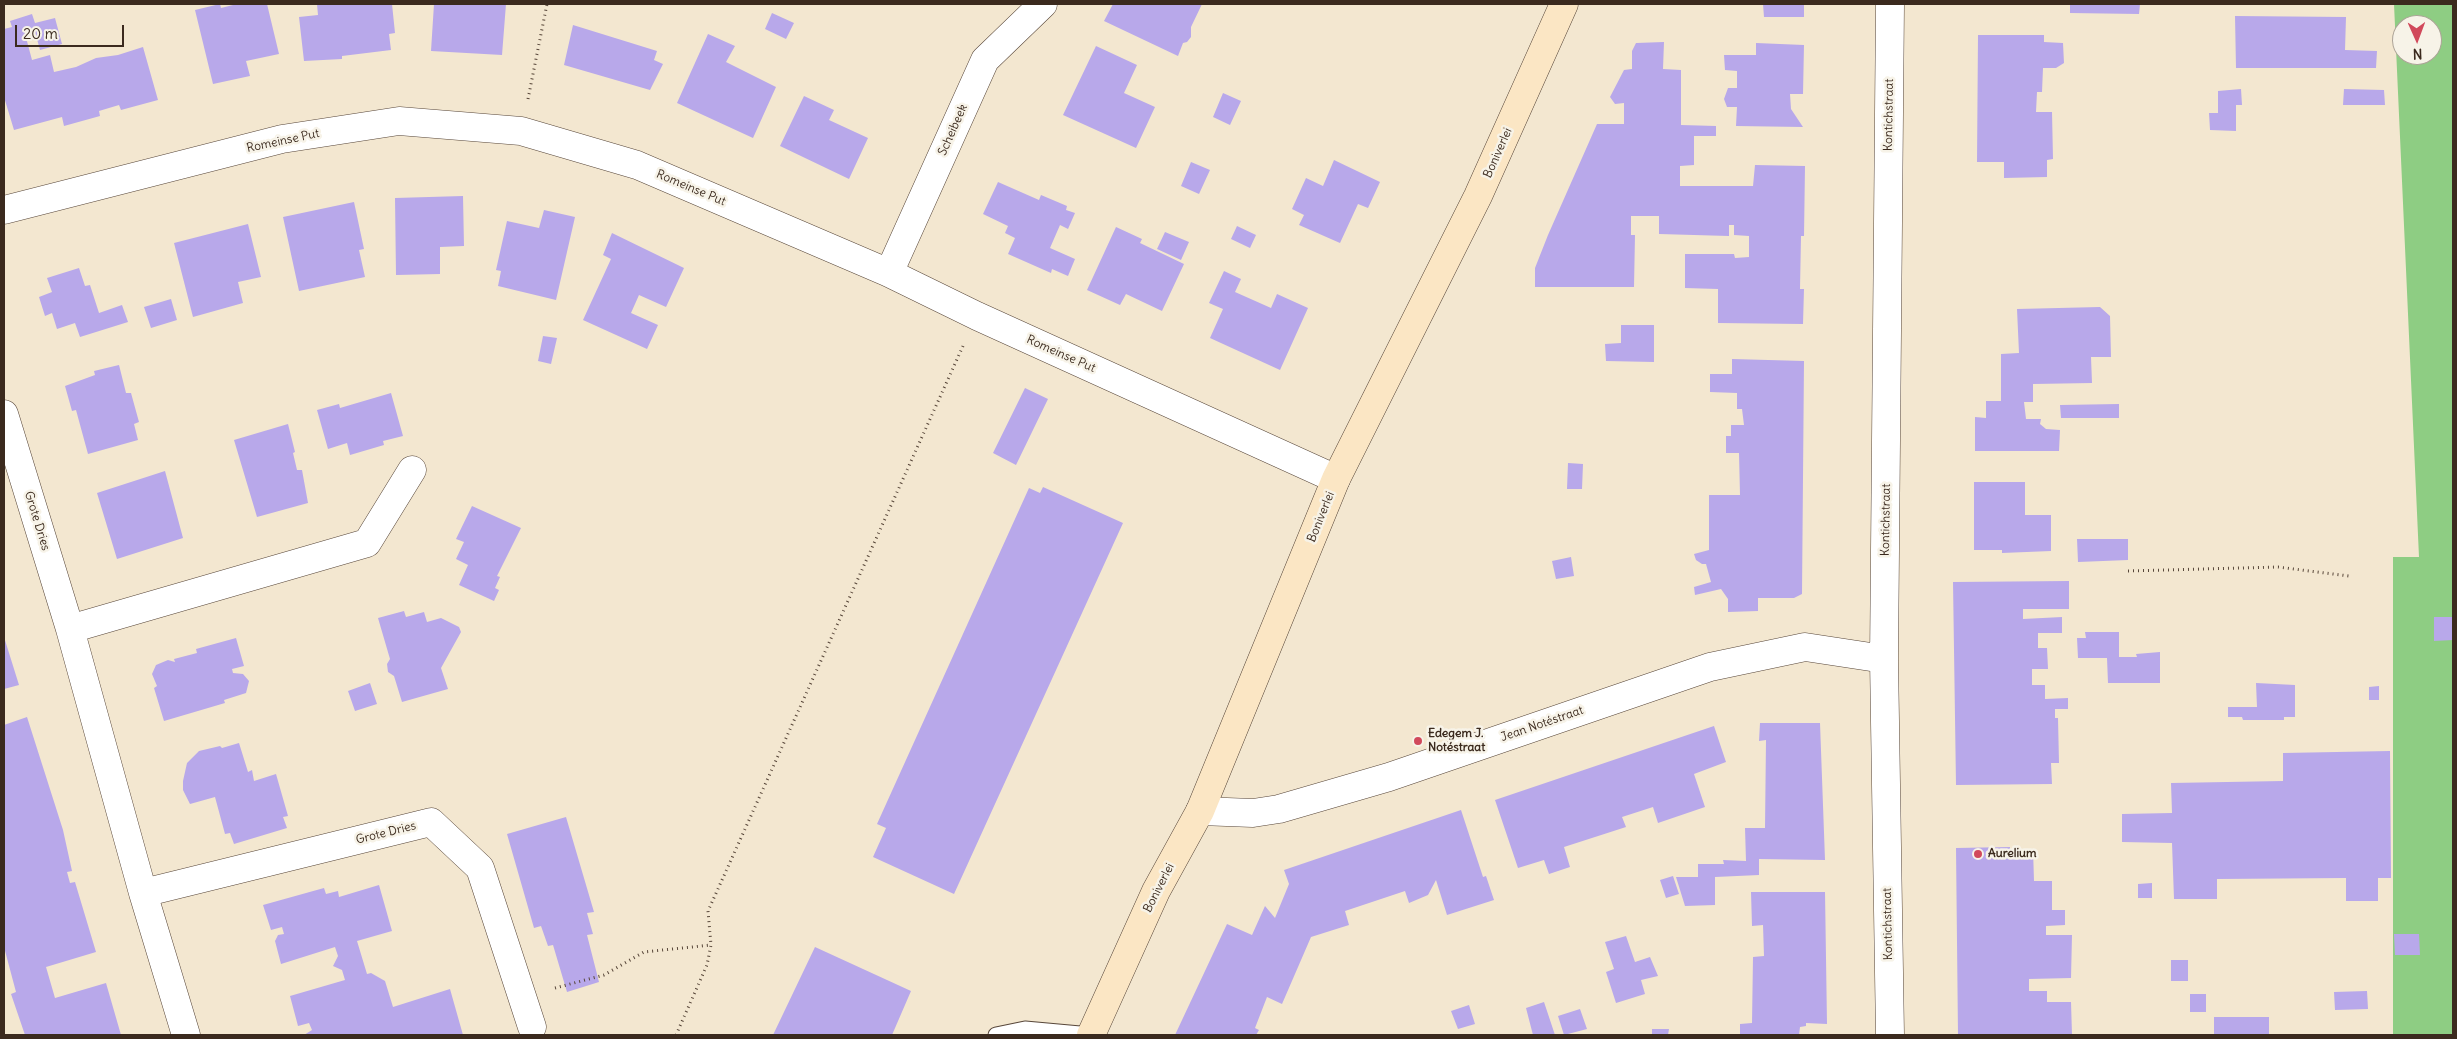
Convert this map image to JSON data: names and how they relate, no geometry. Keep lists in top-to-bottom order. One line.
{"streets":{"main road":["Boniverlei"],"street":["Kontichstraat","Scheibeek","Romeinse Put","Grote Dries","Jean Notéstraat"]},"crossings":[["Kontichstraat","Jean Notéstraat"],["Scheibeek","Romeinse Put"],["Romeinse Put","Boniverlei"],["Boniverlei","Jean Notéstraat"]],"places":["Edegem J. Notéstraat","Aurelium"],"scale_bar":"20 m","north":"bottom"}
